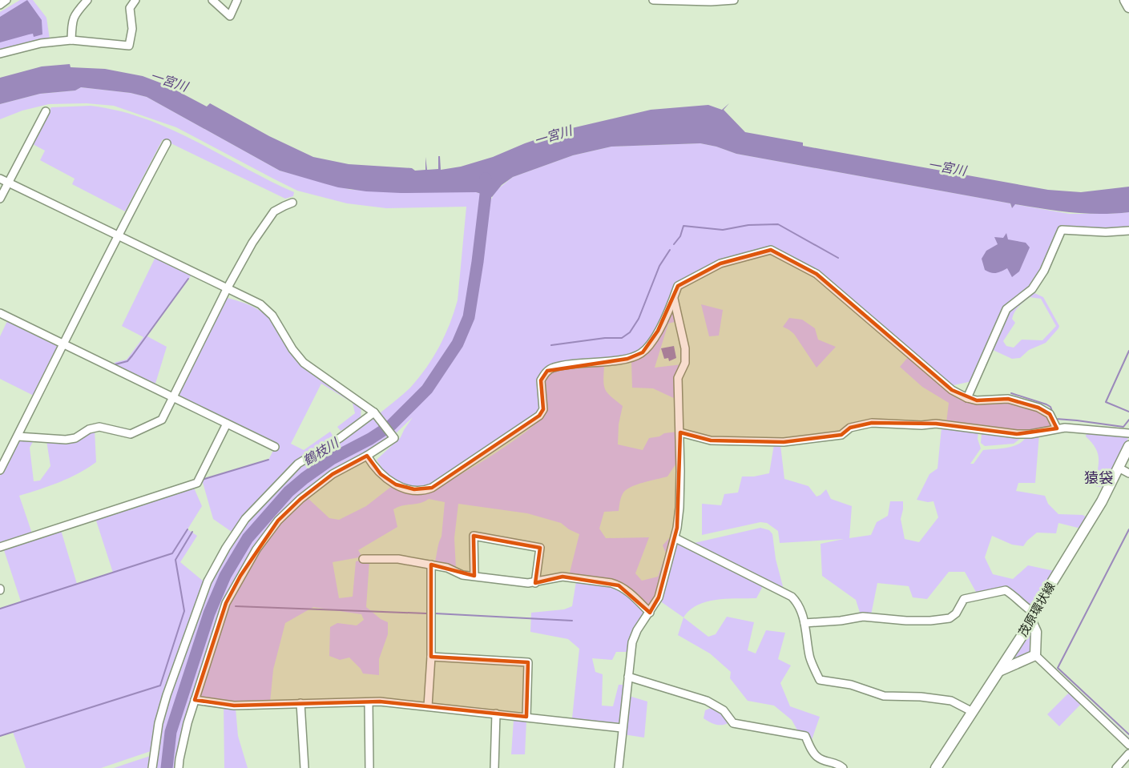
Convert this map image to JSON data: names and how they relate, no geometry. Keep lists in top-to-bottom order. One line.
{"streets":{"main road":["茂原環状線"]},"districts":["猿袋"],"water":["一宮川","鶴枝川"]}
